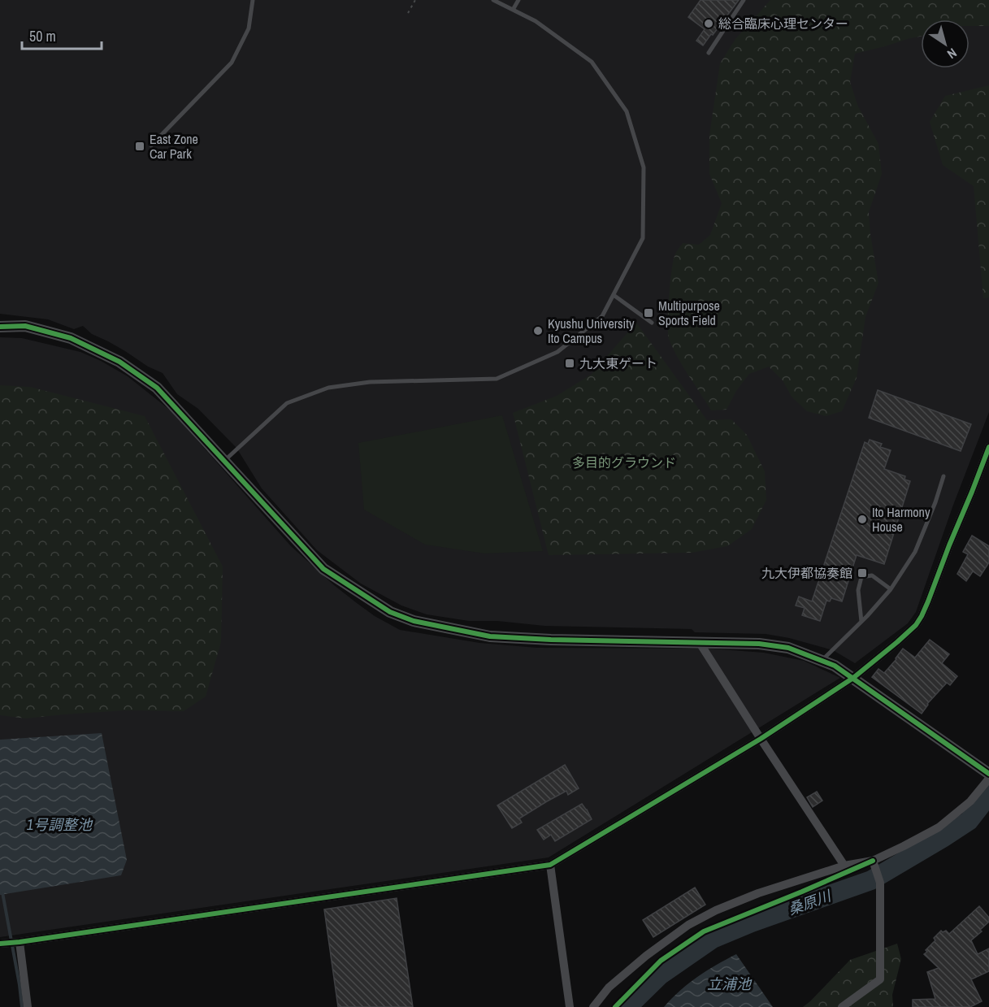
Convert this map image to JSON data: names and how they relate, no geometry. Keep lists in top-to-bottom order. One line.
{"water":["1号調整池","桑原川","立浦池"],"parks":["多目的グラウンド"],"places":{"other":["総合臨床心理センター","Kyushu University Ito Campus","Ito Harmony House"],"transit":["East Zone Car Park","Multipurpose Sports Field","九大東ゲート","九大伊都協奏館"]},"scale_bar":"50 m","north":"bottom right"}
